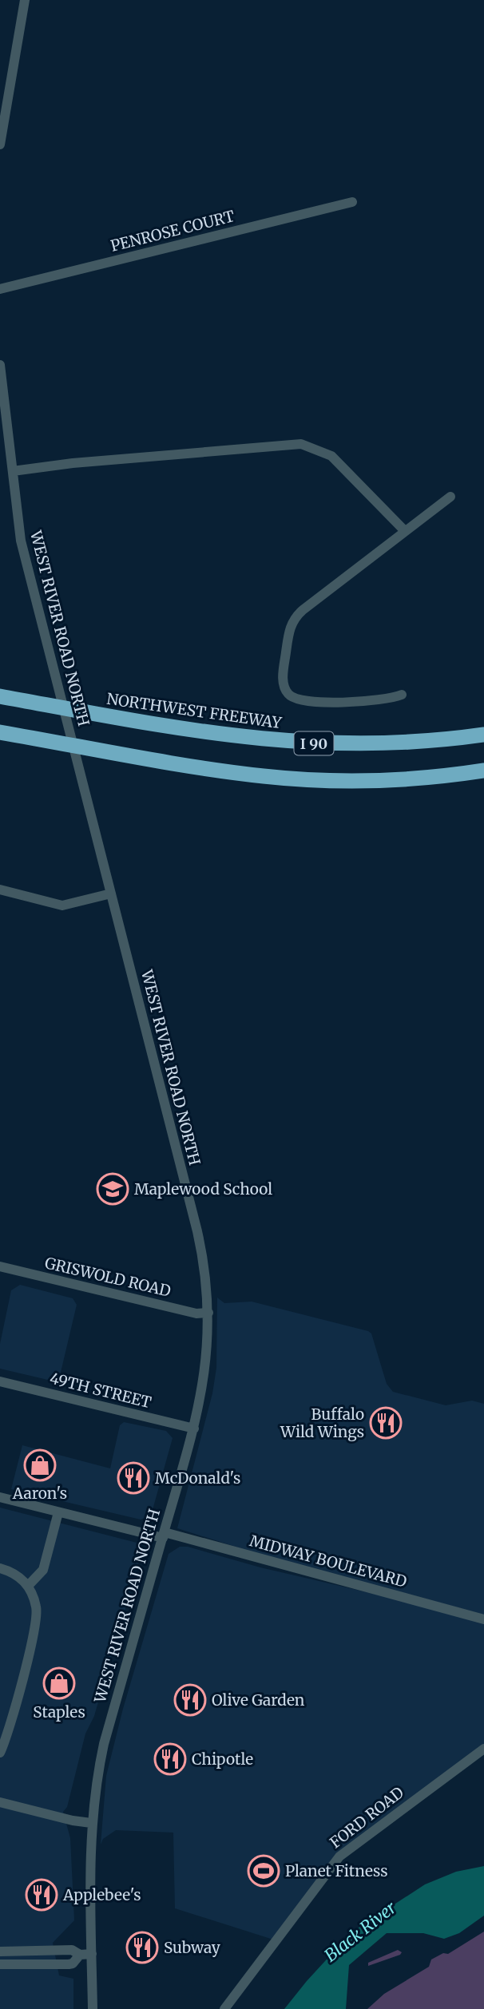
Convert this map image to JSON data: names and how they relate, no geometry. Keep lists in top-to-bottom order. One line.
{"streets":{"highway":["NORTHWEST FREEWAY","I 90"],"street":["PENROSE COURT","WEST RIVER ROAD NORTH","GRISWOLD ROAD","49TH STREET","MIDWAY BOULEVARD","FORD ROAD"]},"crossings":[["WEST RIVER ROAD NORTH","GRISWOLD ROAD"],["WEST RIVER ROAD NORTH","49TH STREET"],["WEST RIVER ROAD NORTH","MIDWAY BOULEVARD"]],"water":["Black River"],"places":{"school or university":["Maplewood School"],"restaurant":["Buffalo Wild Wings","McDonald's","Olive Garden","Chipotle","Applebee's","Subway"],"shop":["Aaron's","Staples"],"sports":["Planet Fitness"]}}
